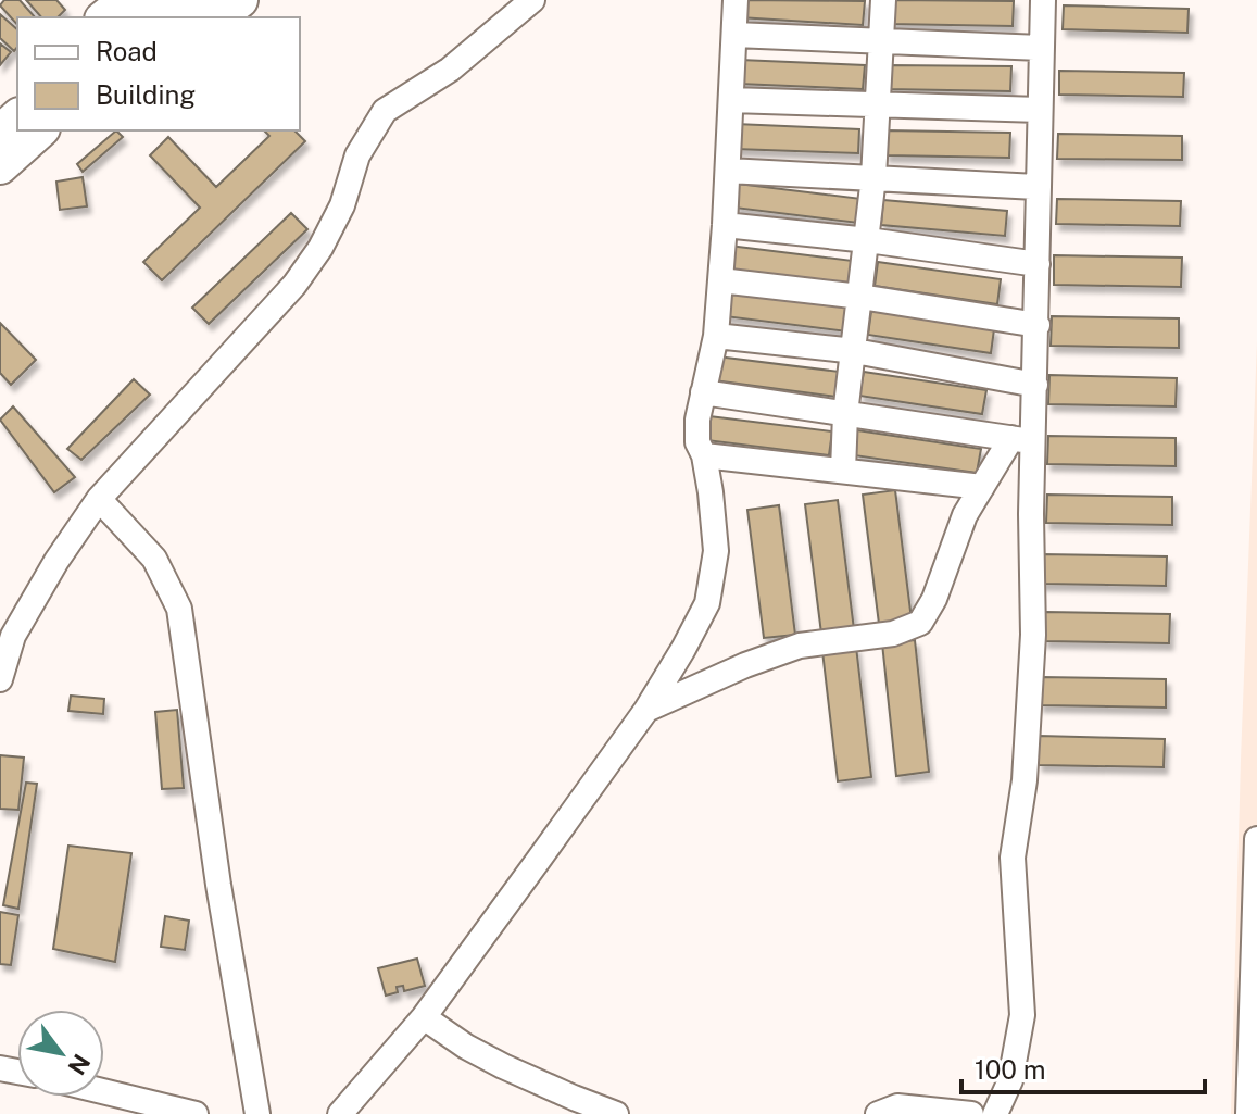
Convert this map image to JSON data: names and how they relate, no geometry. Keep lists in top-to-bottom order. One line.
{"legend":["Road","Building"],"scale_bar":"100 m","north":"bottom right"}
